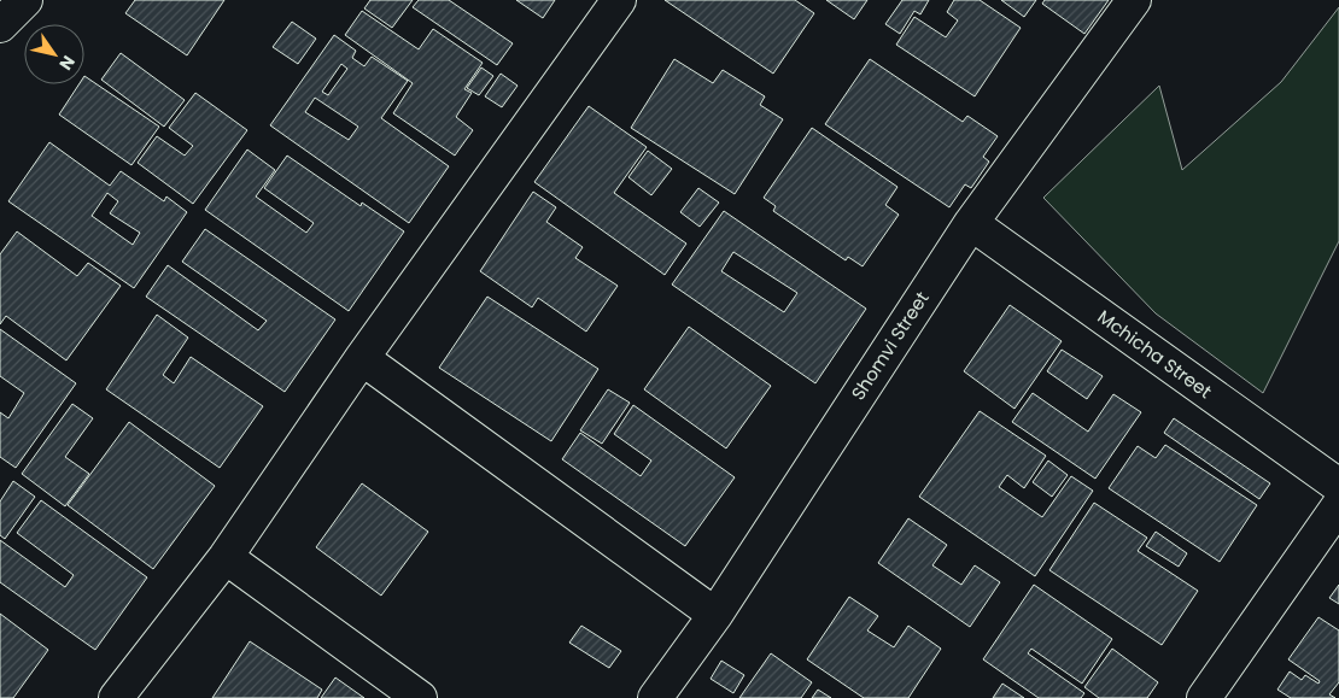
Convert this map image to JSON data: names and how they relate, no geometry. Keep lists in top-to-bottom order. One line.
{"streets":{"street":["Shomvi Street","Mchicha Street"]},"crossings":[["Shomvi Street","Mchicha Street"]],"north":"bottom right"}
